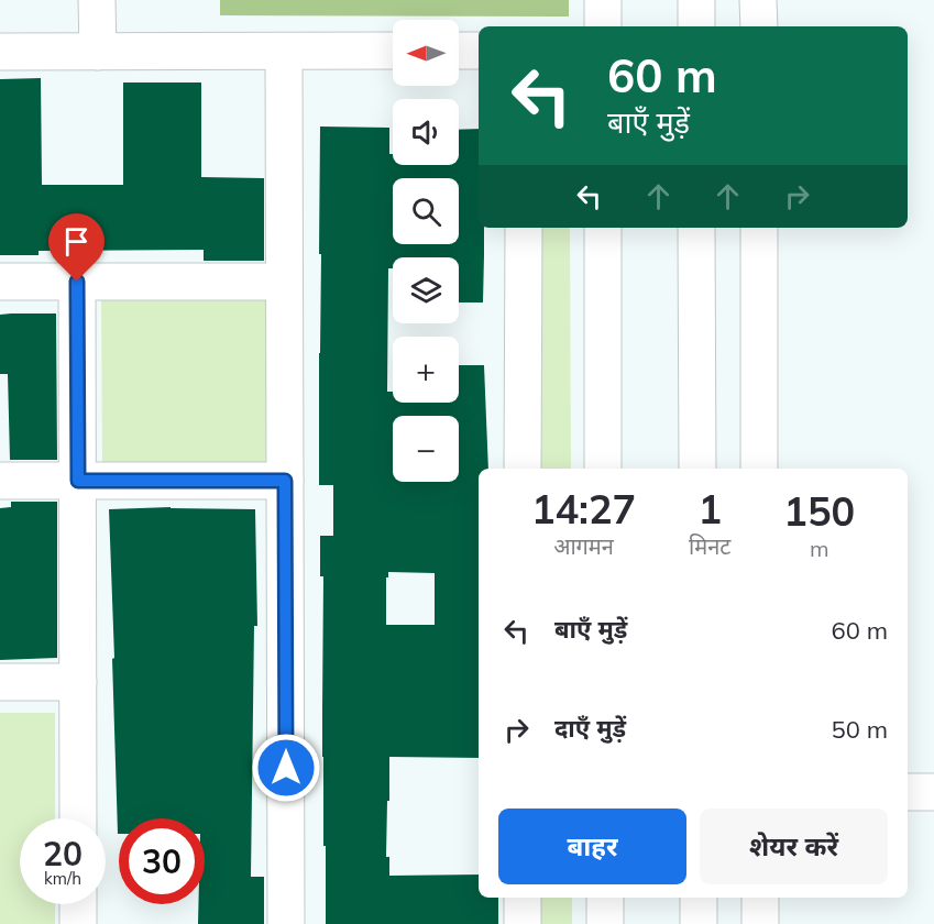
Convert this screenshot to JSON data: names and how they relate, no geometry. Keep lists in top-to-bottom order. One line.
{"north":"left","page":{"map_buttons":["+","−"],"turn":["60 m","बाएँ मुड़ें"],"eta":["14:27","आगमन","1","मिनट","150","m"],"list":[{"name":"बाएँ मुड़ें","value":"60 m"},{"name":"दाएँ मुड़ें","value":"50 m"}],"buttons":["बाहर","शेयर करें"],"speed":"20 km/h","limit":"30"}}
